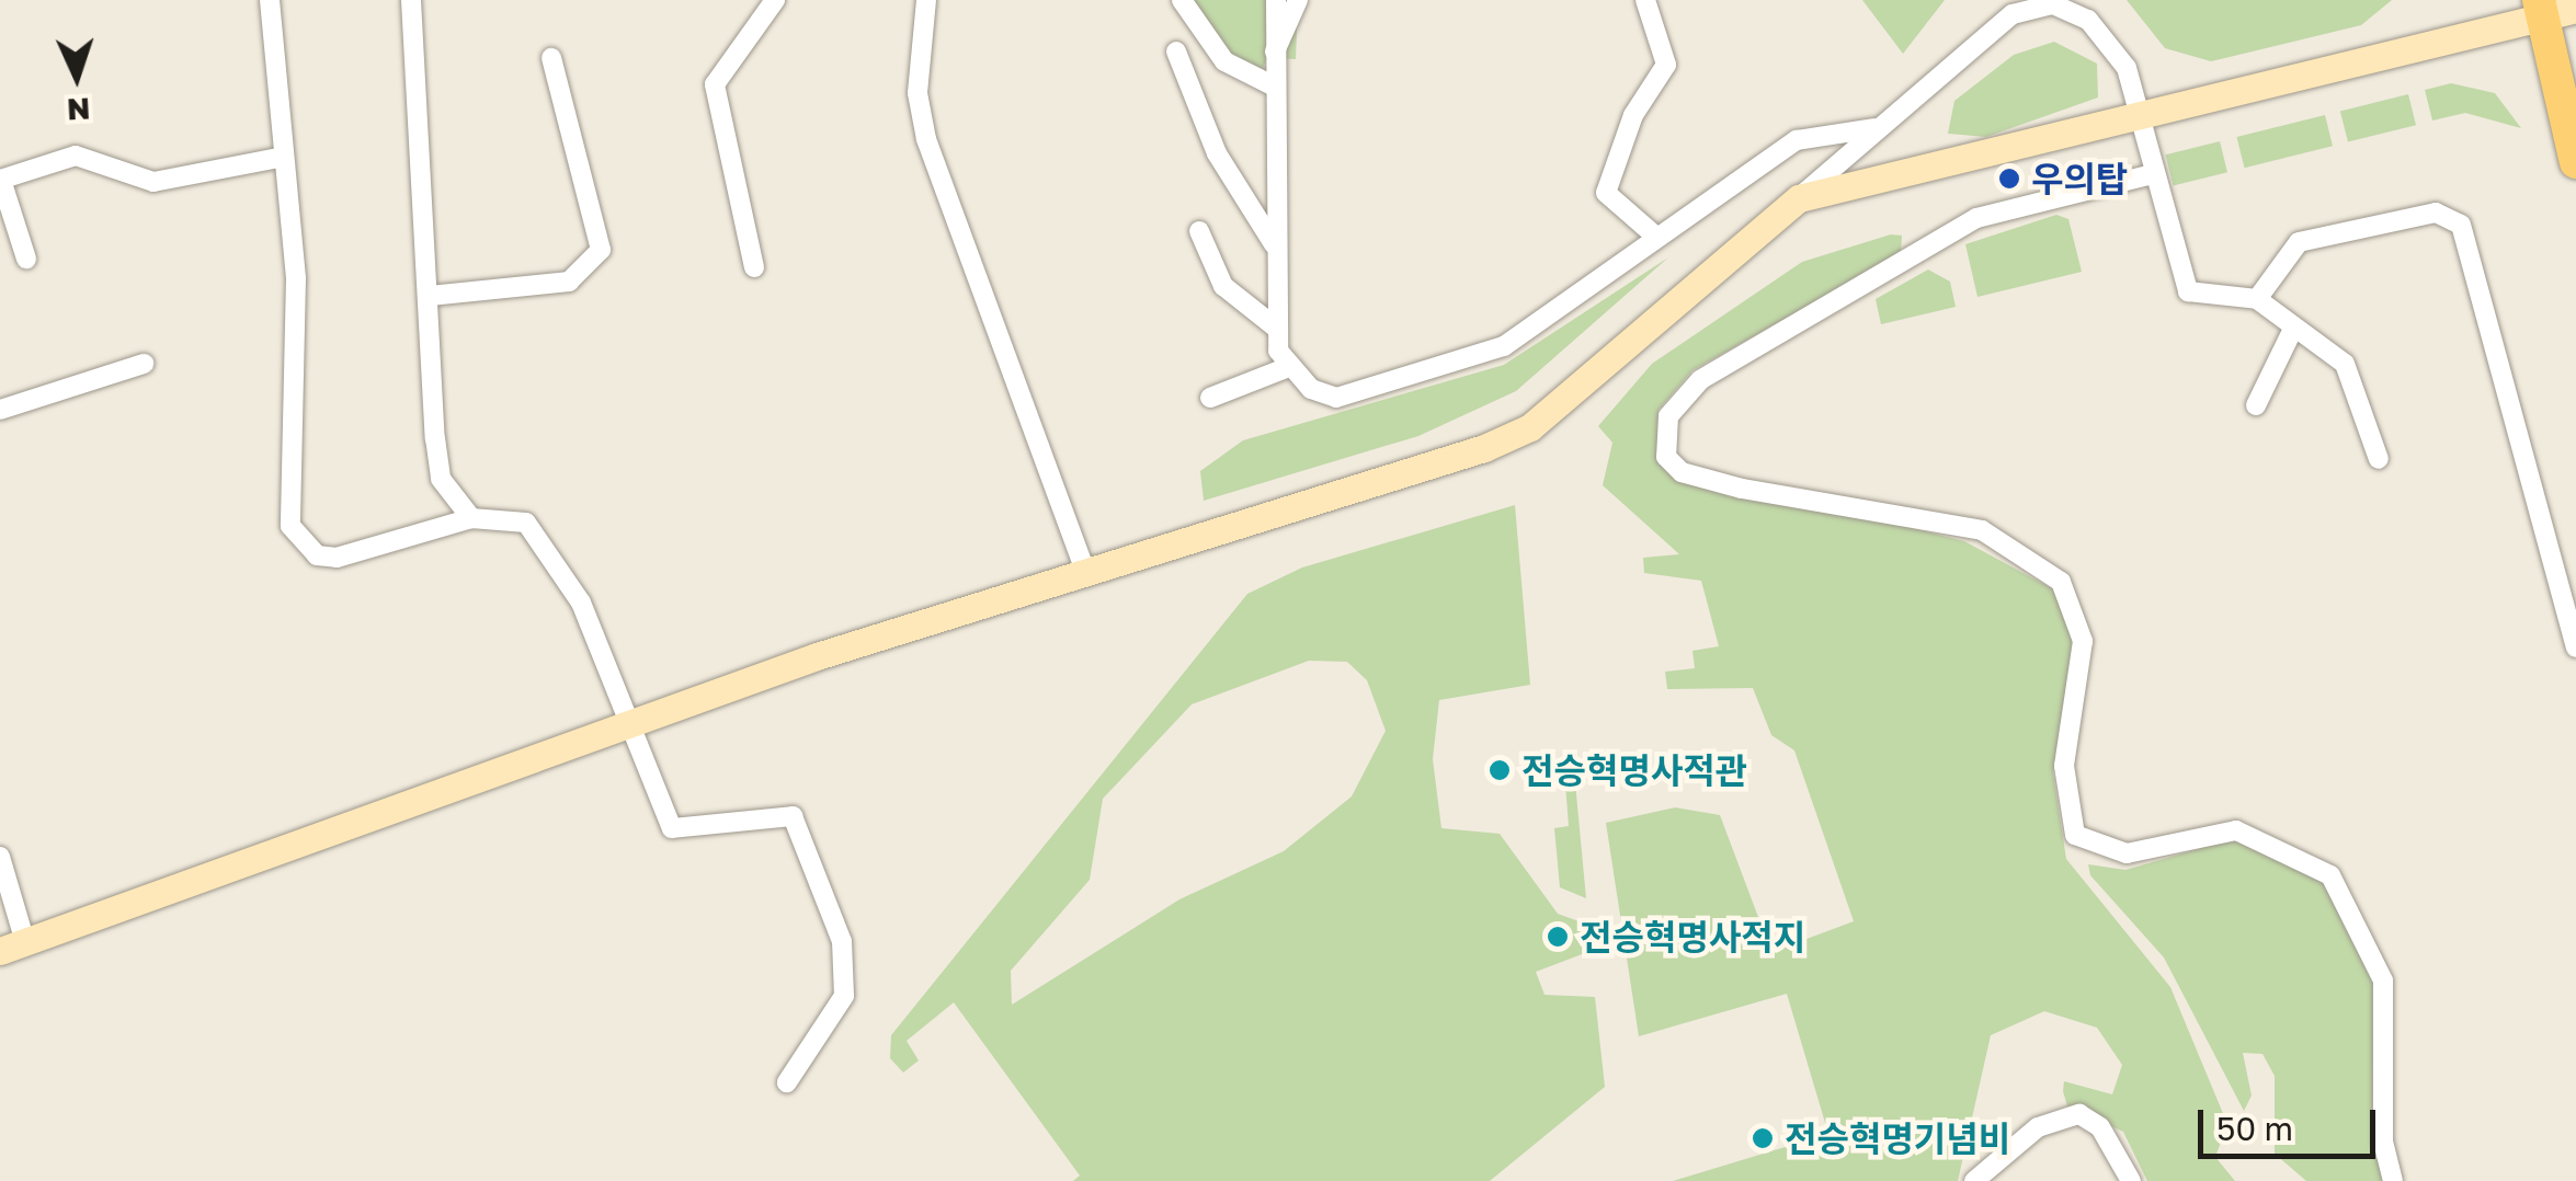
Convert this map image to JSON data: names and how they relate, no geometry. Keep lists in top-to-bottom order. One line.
{"places":["우의탑","전승혁명사적관","전승혁명사적지","전승혁명기념비"],"scale_bar":"50 m","north":"bottom"}
